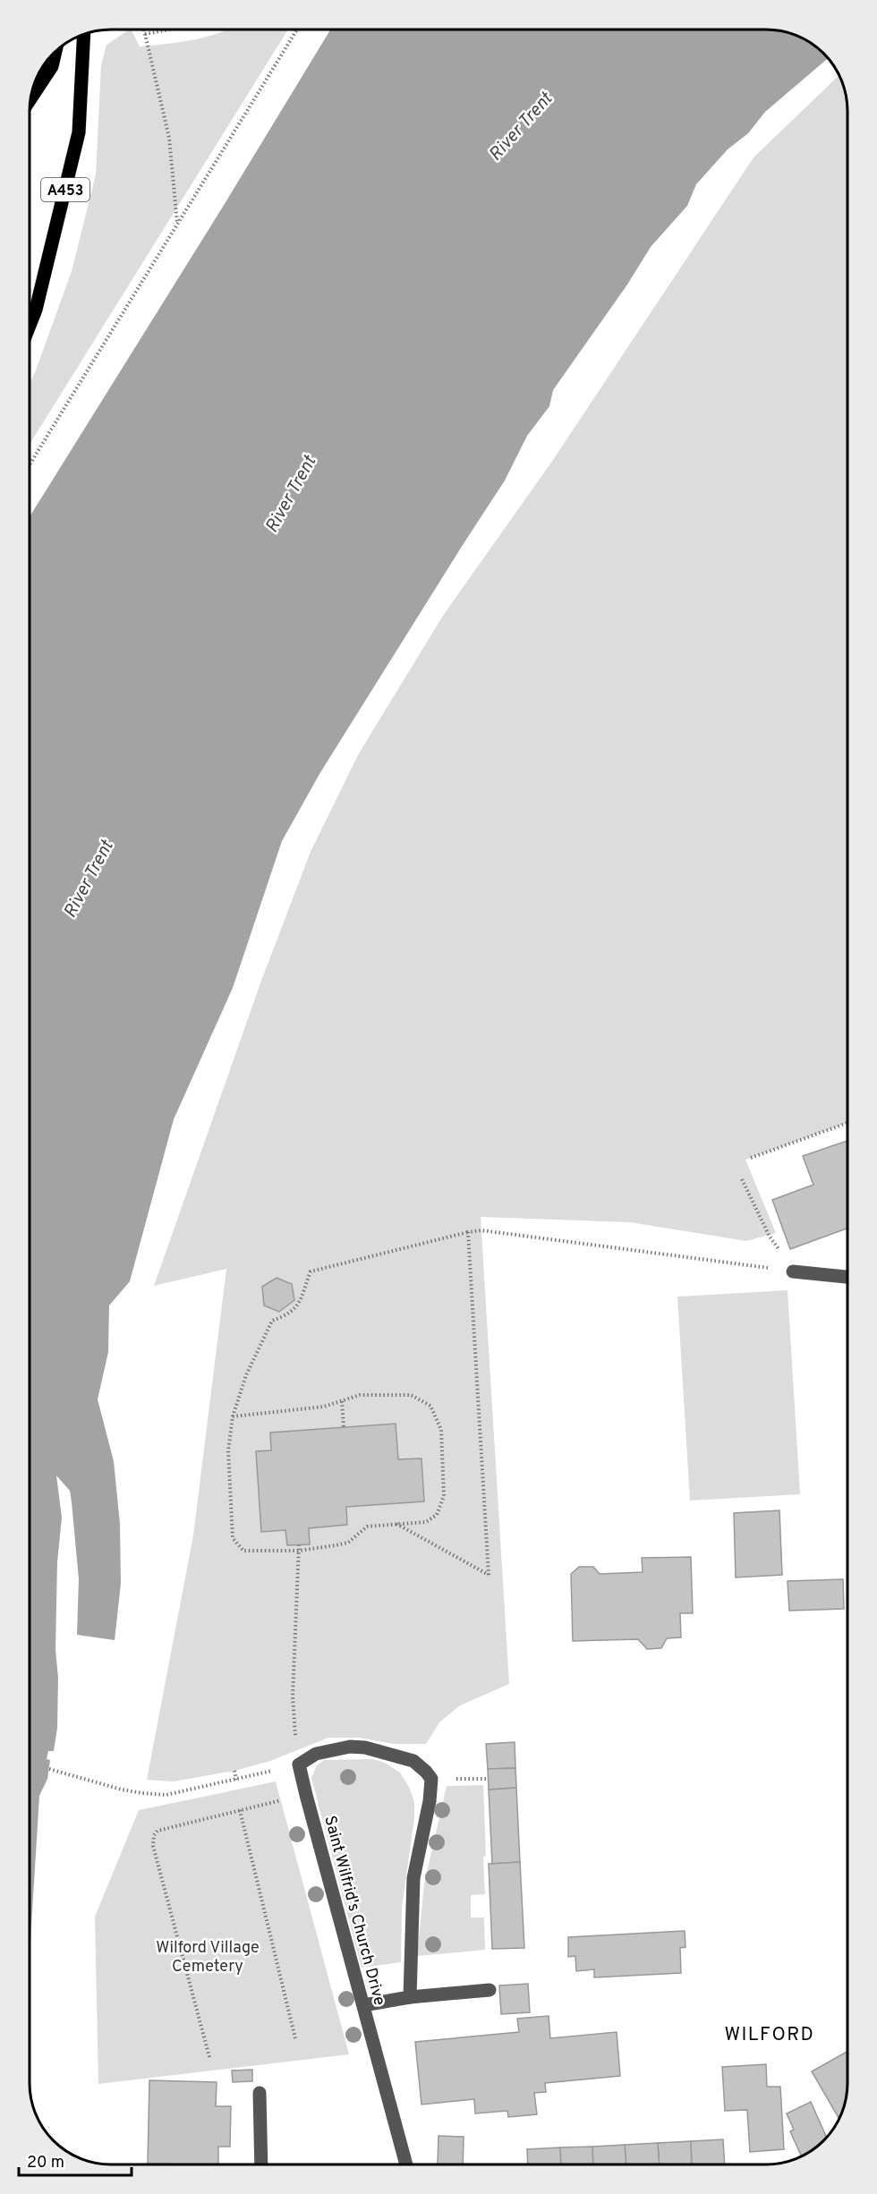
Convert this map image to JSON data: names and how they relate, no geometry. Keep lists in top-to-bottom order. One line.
{"streets":{"main road":["A453"],"street":["Saint Wilfrid's Church Drive"]},"districts":["WILFORD"],"water":["River Trent"],"parks":["Wilford Village Cemetery"],"scale_bar":"20 m"}
